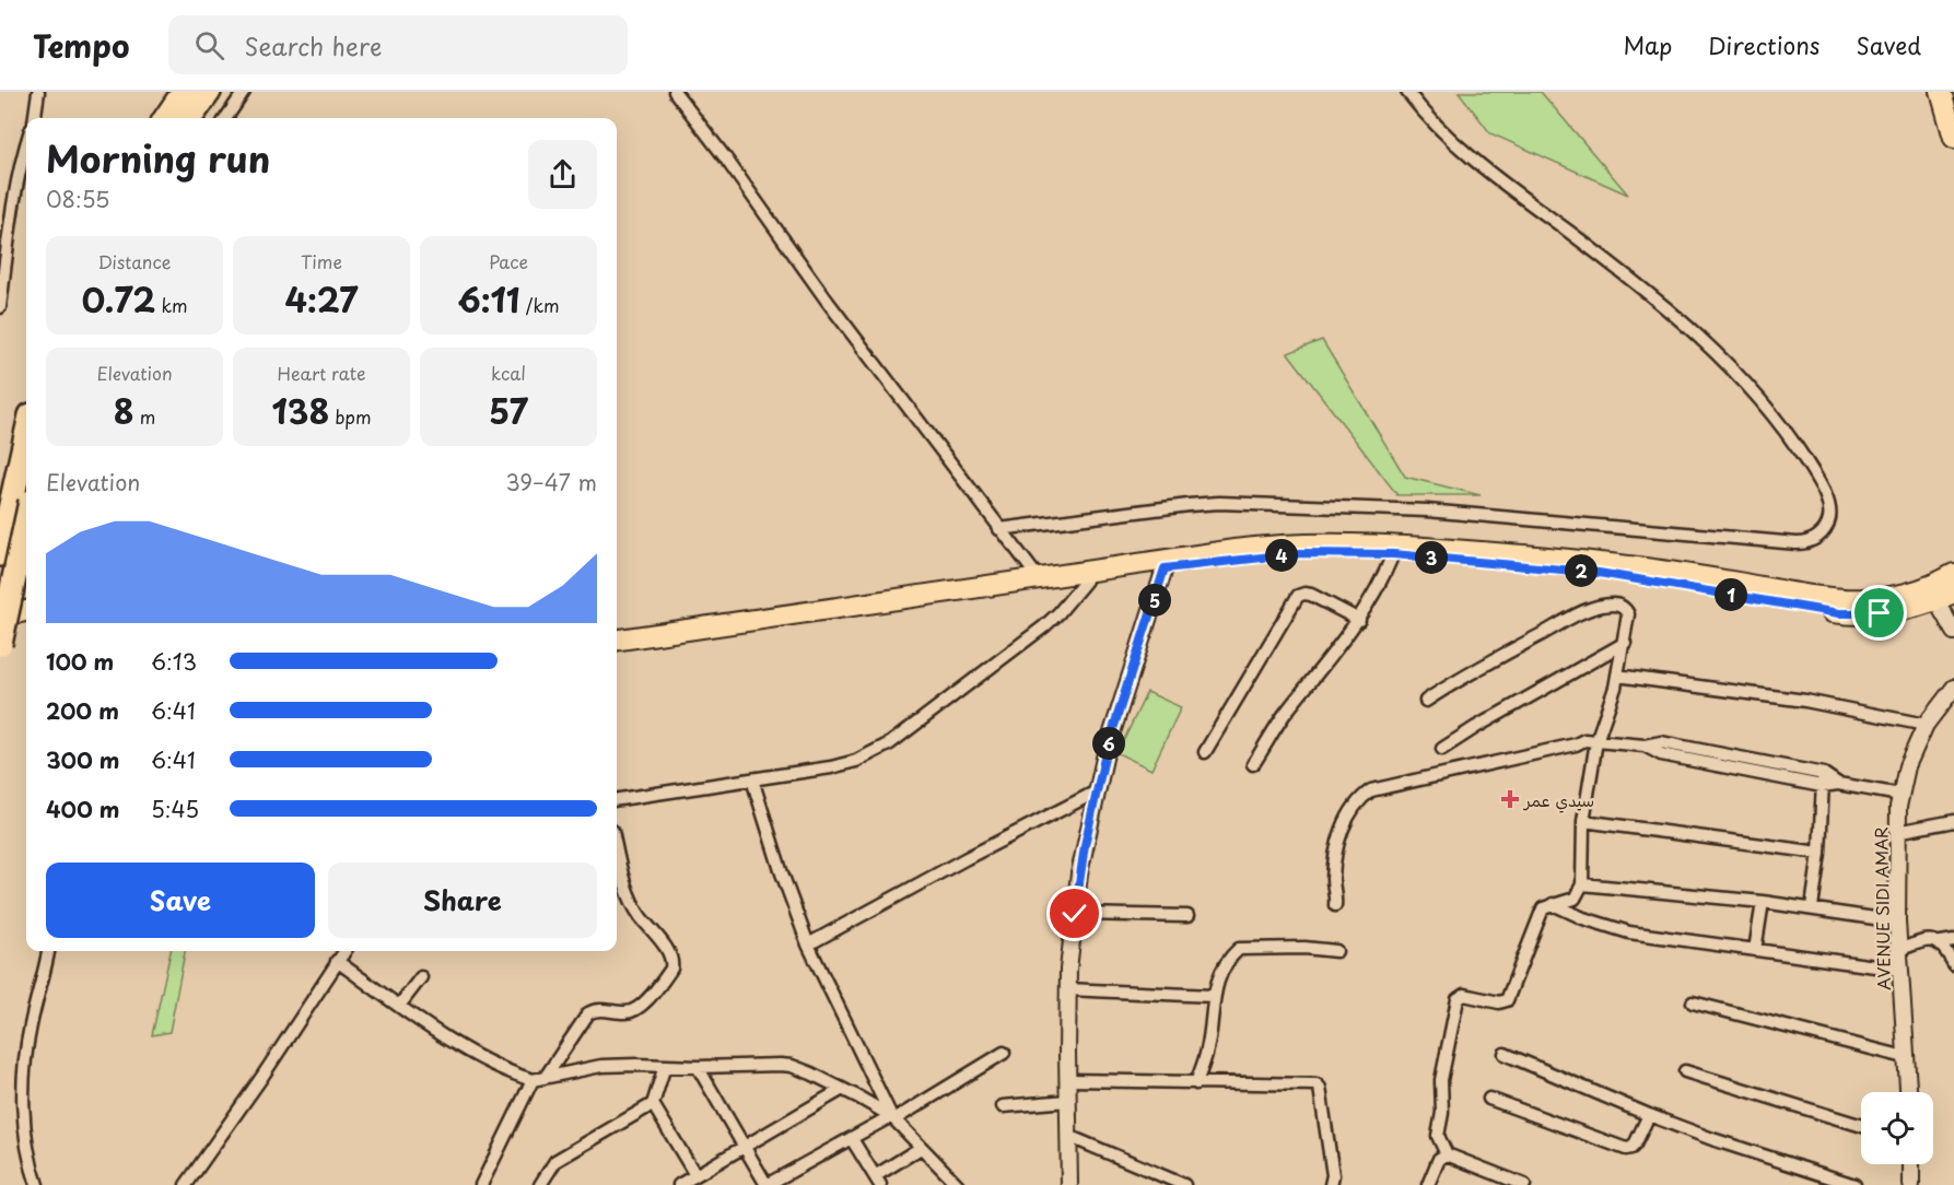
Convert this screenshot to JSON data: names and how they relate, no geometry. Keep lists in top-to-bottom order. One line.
{"streets":{"street":["AVENUE SIDI AMAR"]},"places":{"health":["سيدي عمر"]},"page":{"header":"Tempo","search":"Search here","nav":["Map","Directions","Saved"],"heading":["Morning run","08:55"],"stats":[["Distance","0.72 km"],["Time","4:27"],["Pace","6:11 /km"],["Elevation","8 m"],["Heart rate","138 bpm"],["kcal","57"]],"chart":["Elevation","39–47 m"],"pins":["4","3","2","1","5","6"],"list":[{"name":"100 m","note":"6:13"},{"name":"200 m","note":"6:41"},{"name":"300 m","note":"6:41"},{"name":"400 m","note":"5:45"}],"buttons":["Save","Share"]}}
